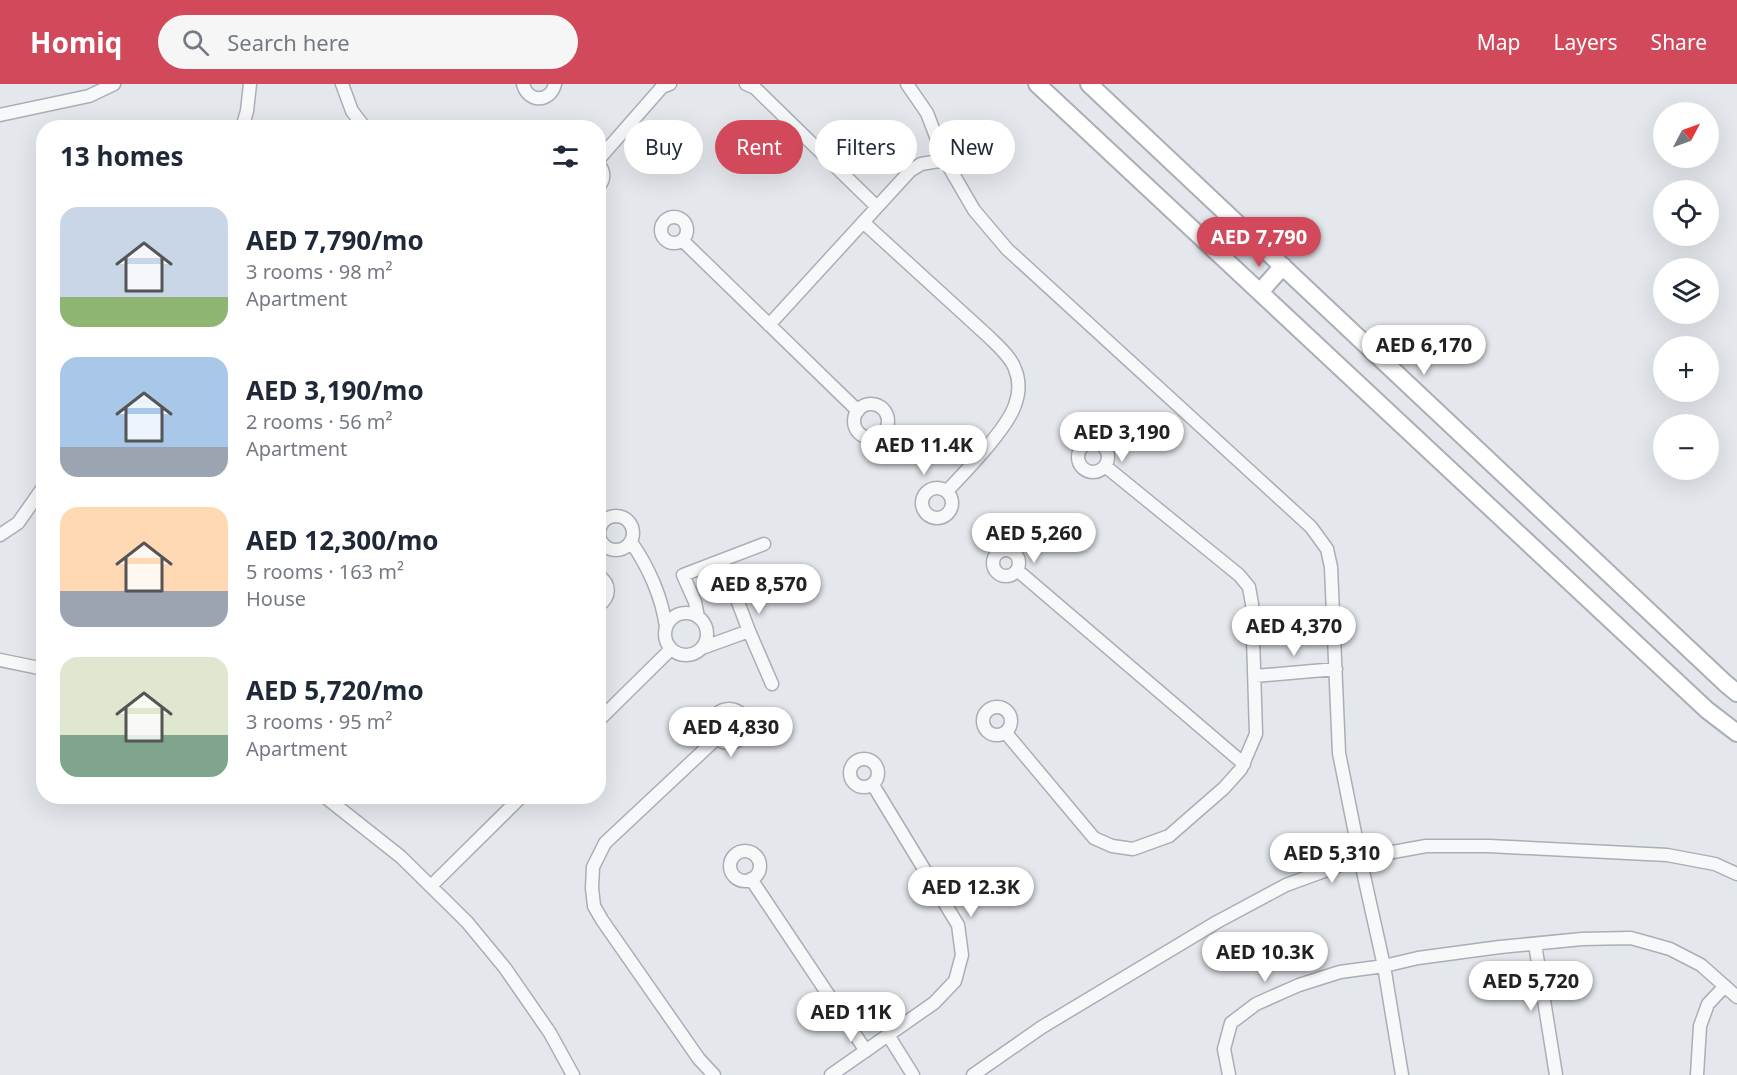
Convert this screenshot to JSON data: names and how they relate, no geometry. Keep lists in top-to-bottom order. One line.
{"north":"top right","page":{"header":"Homiq","search":"Search here","nav":["Map","Layers","Share"],"map_buttons":["+","−"],"chip":["Buy","Rent","Filters","New"],"heading":"13 homes","list":[{"name":"AED 7,790/mo","note":"3 rooms · 98 m² · Apartment"},{"name":"AED 3,190/mo","note":"2 rooms · 56 m² · Apartment"},{"name":"AED 12,300/mo","note":"5 rooms · 163 m² · House"},{"name":"AED 5,720/mo","note":"3 rooms · 95 m² · Apartment"}],"price":["AED 7,790","AED 6,170","AED 3,190","AED 11.4K","AED 5,260","AED 8,570","AED 4,370","AED 4,830","AED 5,310","AED 12.3K","AED 10.3K","AED 5,720","AED 11K"]}}
